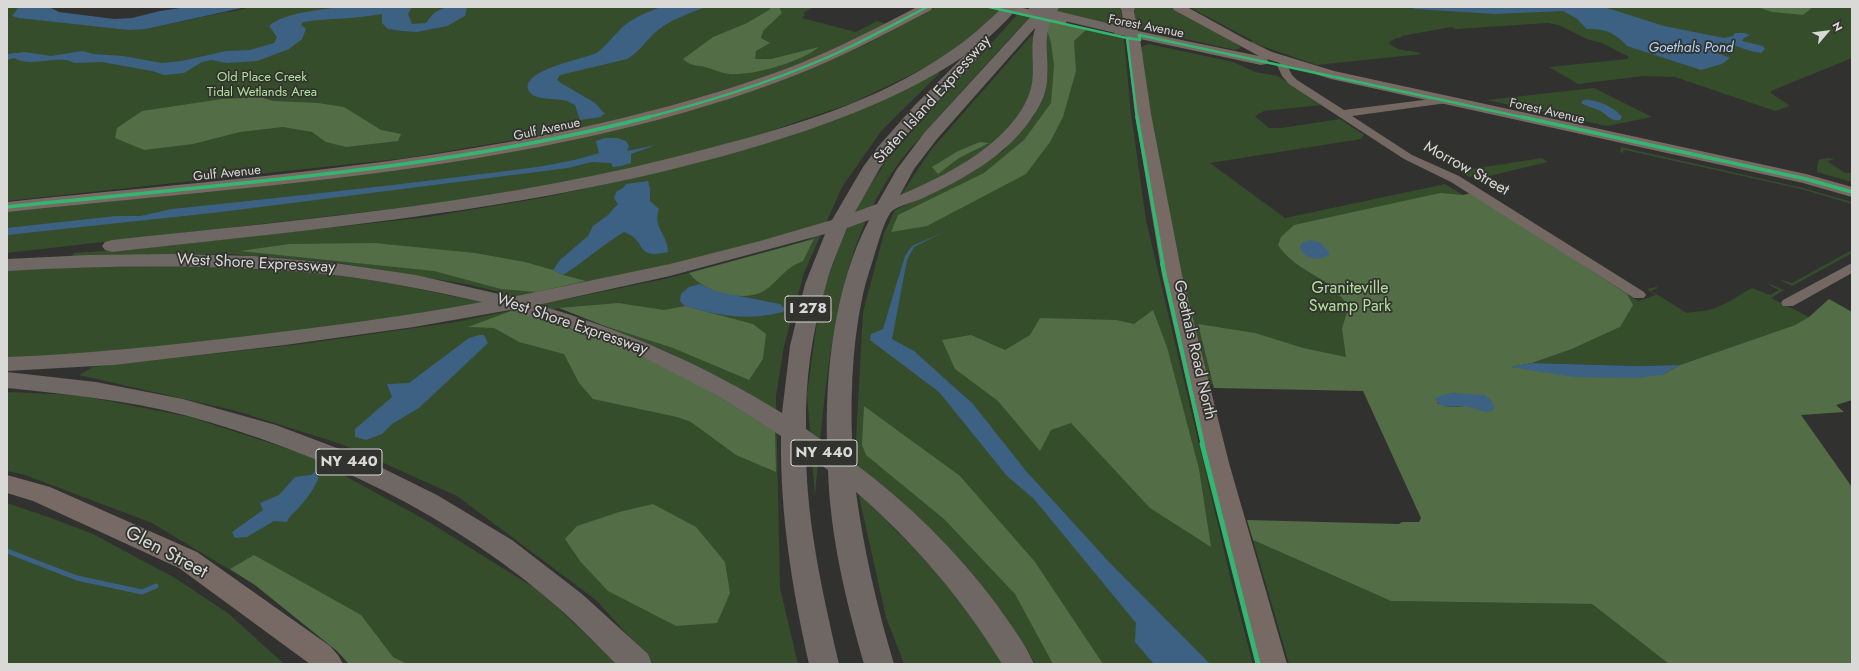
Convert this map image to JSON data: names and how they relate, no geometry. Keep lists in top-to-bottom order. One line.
{"streets":{"highway":["Staten Island Expressway","West Shore Expressway","I 278","NY 440"],"main road":["Forest Avenue","Gulf Avenue","Goethals Road North","Glen Street"],"street":["Morrow Street"]},"crossings":[["Forest Avenue","Morrow Street"],["Forest Avenue","Goethals Road North"]],"water":["Goethals Pond"],"parks":["Old Place Creek Tidal Wetlands Area","Graniteville Swamp Park"],"north":"top right"}
